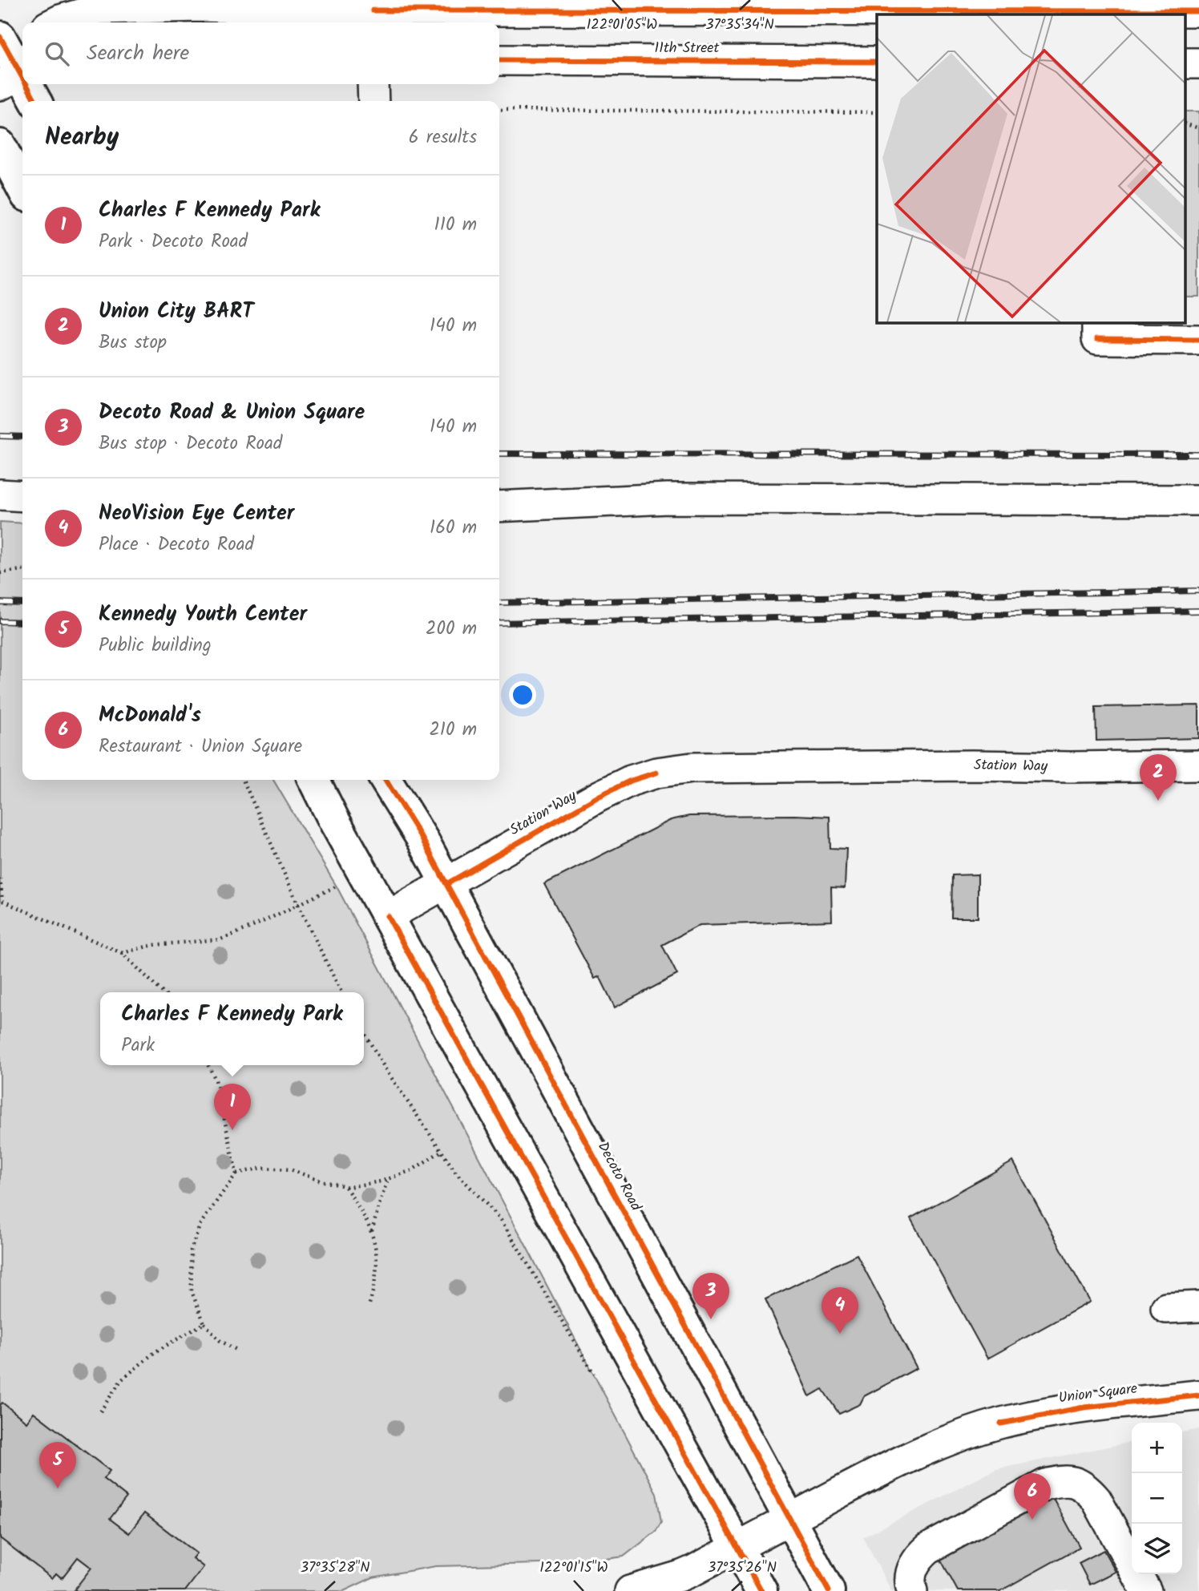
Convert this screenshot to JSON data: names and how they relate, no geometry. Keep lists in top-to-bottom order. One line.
{"streets":{"main road":["Decoto Road"],"street":["11th Street","Station Way","Union Square"]},"crossings":[["Station Way","Decoto Road"],["Decoto Road","Union Square"]],"page":{"search":"Search here","heading":["Nearby","6 results"],"list":[{"mark":"1","name":"Charles F Kennedy Park","note":"Park · Decoto Road","value":"110 m"},{"mark":"2","name":"Union City BART","note":"Bus stop","value":"140 m"},{"mark":"3","name":"Decoto Road & Union Square","note":"Bus stop · Decoto Road","value":"140 m"},{"mark":"4","name":"NeoVision Eye Center","note":"Place · Decoto Road","value":"160 m"},{"mark":"5","name":"Kennedy Youth Center","note":"Public building","value":"200 m"},{"mark":"6","name":"McDonald's","note":"Restaurant · Union Square","value":"210 m"}],"pins":["2","1","3","4","5","6"],"popup":["Charles F Kennedy Park","Park"],"map_buttons":["+","−"]},"coordinates":["37°35'34\"N","122°01'05\"W","122°01'15\"W","37°35'28\"N","37°35'26\"N"]}
